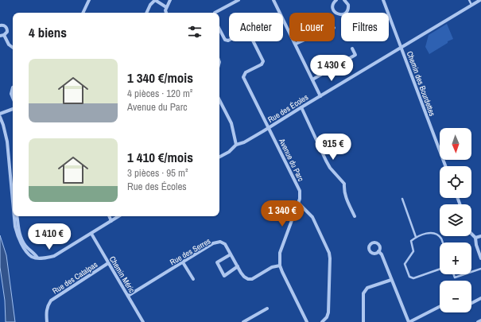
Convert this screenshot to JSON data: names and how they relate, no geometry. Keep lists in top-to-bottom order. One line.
{"streets":{"street":["Chemin des Bourdettes","Rue des Écoles","Avenue du Parc","Rue des Serres","Chemin Méric","Rue des Catalpas"]},"crossings":[["Chemin des Bourdettes","Rue des Écoles"],["Rue des Écoles","Avenue du Parc"],["Avenue du Parc","Rue des Serres"],["Rue des Serres","Chemin Méric"],["Chemin Méric","Rue des Catalpas"]],"north":"bottom","page":{"chip":["Acheter","Louer","Filtres"],"heading":"4 biens","list":[{"name":"1 340 €/mois","note":"4 pièces · 120 m² · Avenue du Parc"},{"name":"1 410 €/mois","note":"3 pièces · 95 m² · Rue des Écoles"}],"price":["1 430 €","915 €","1 340 €","1 410 €"],"map_buttons":["+","−"]}}
